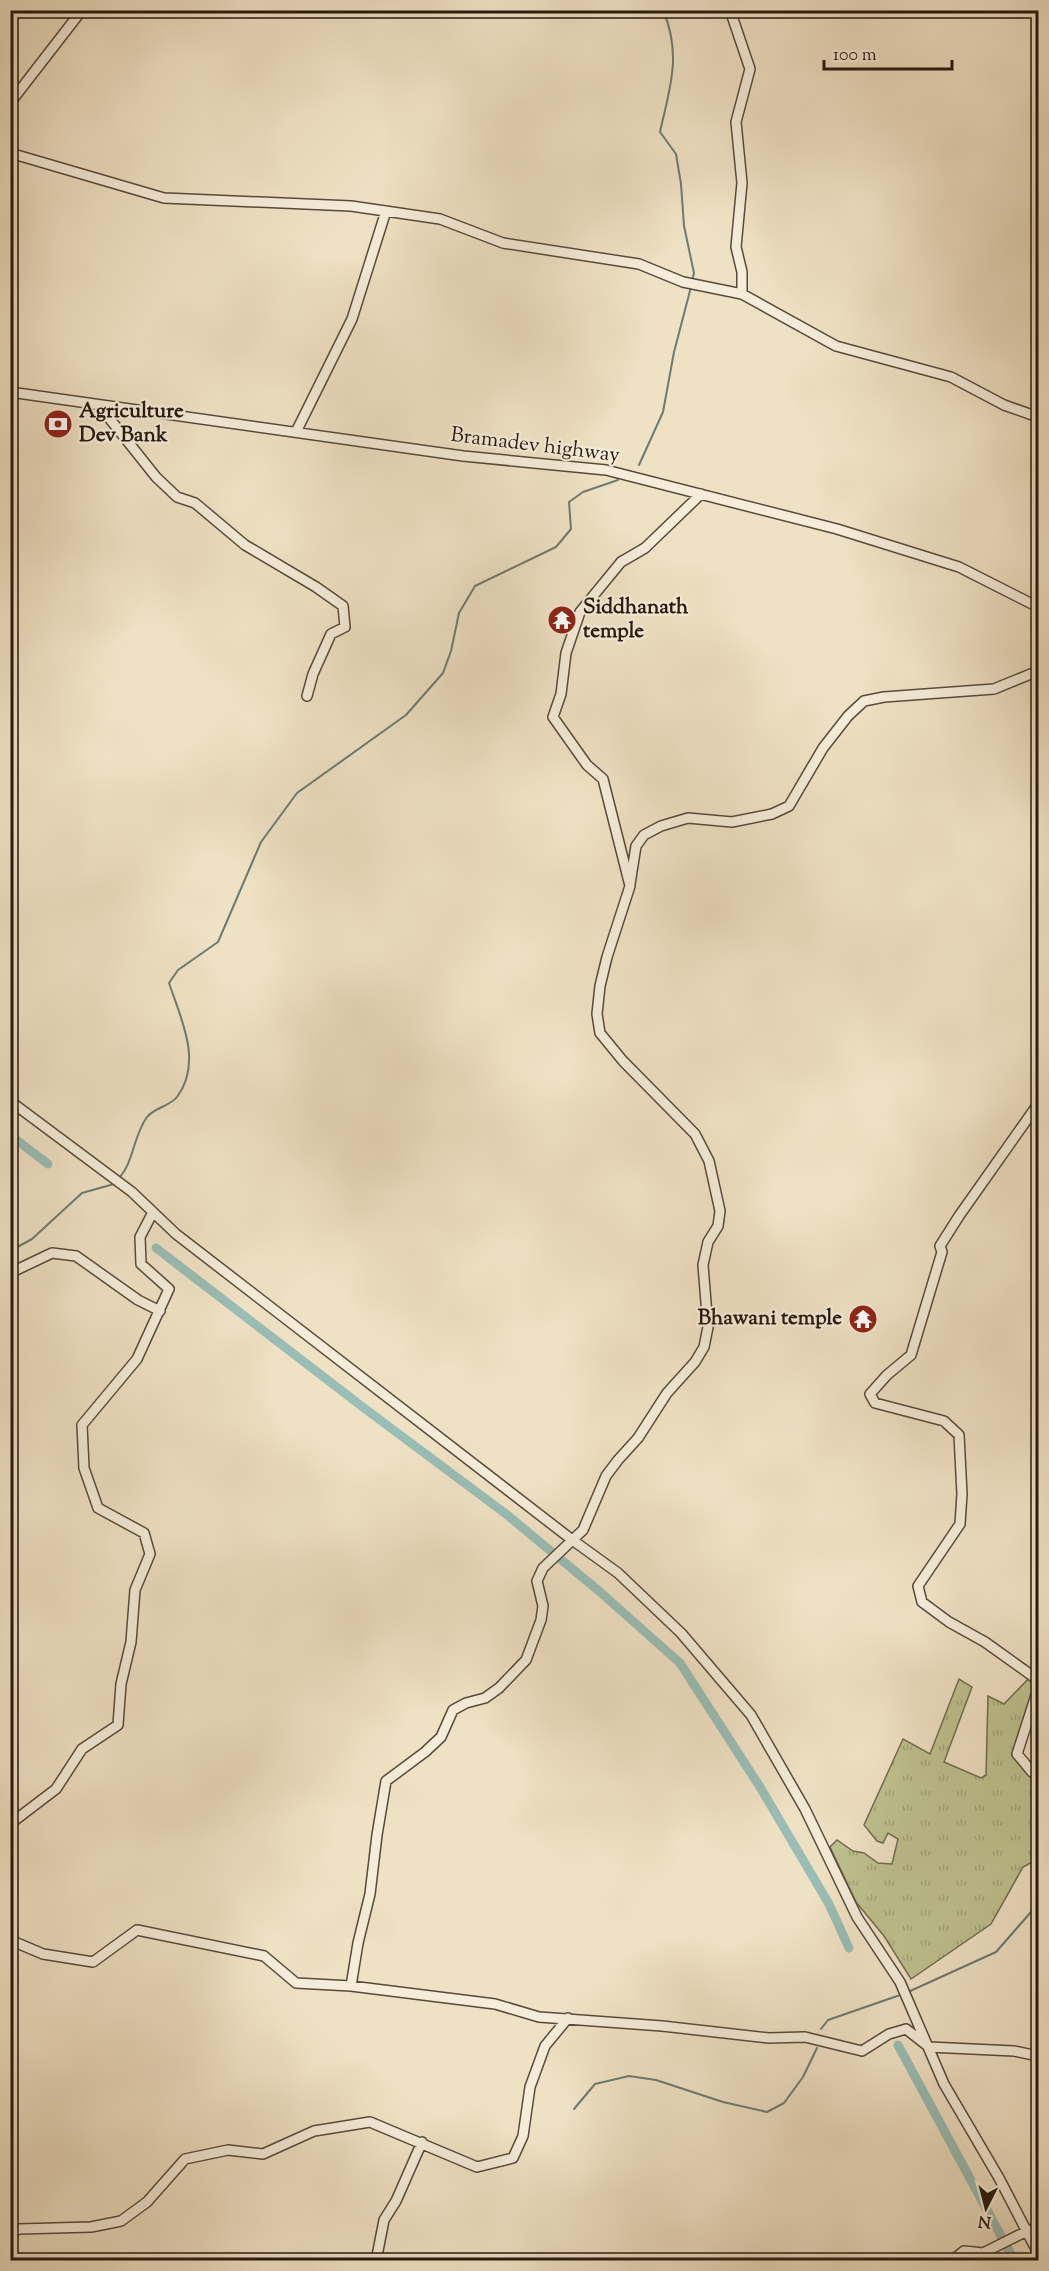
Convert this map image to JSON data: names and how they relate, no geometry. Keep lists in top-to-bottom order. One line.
{"streets":{"street":["Bramadev highway"]},"places":{"bank":["Agriculture Dev Bank"],"temple":["Siddhanath temple","Bhawani temple"]},"scale_bar":"100 m","north":"bottom"}
